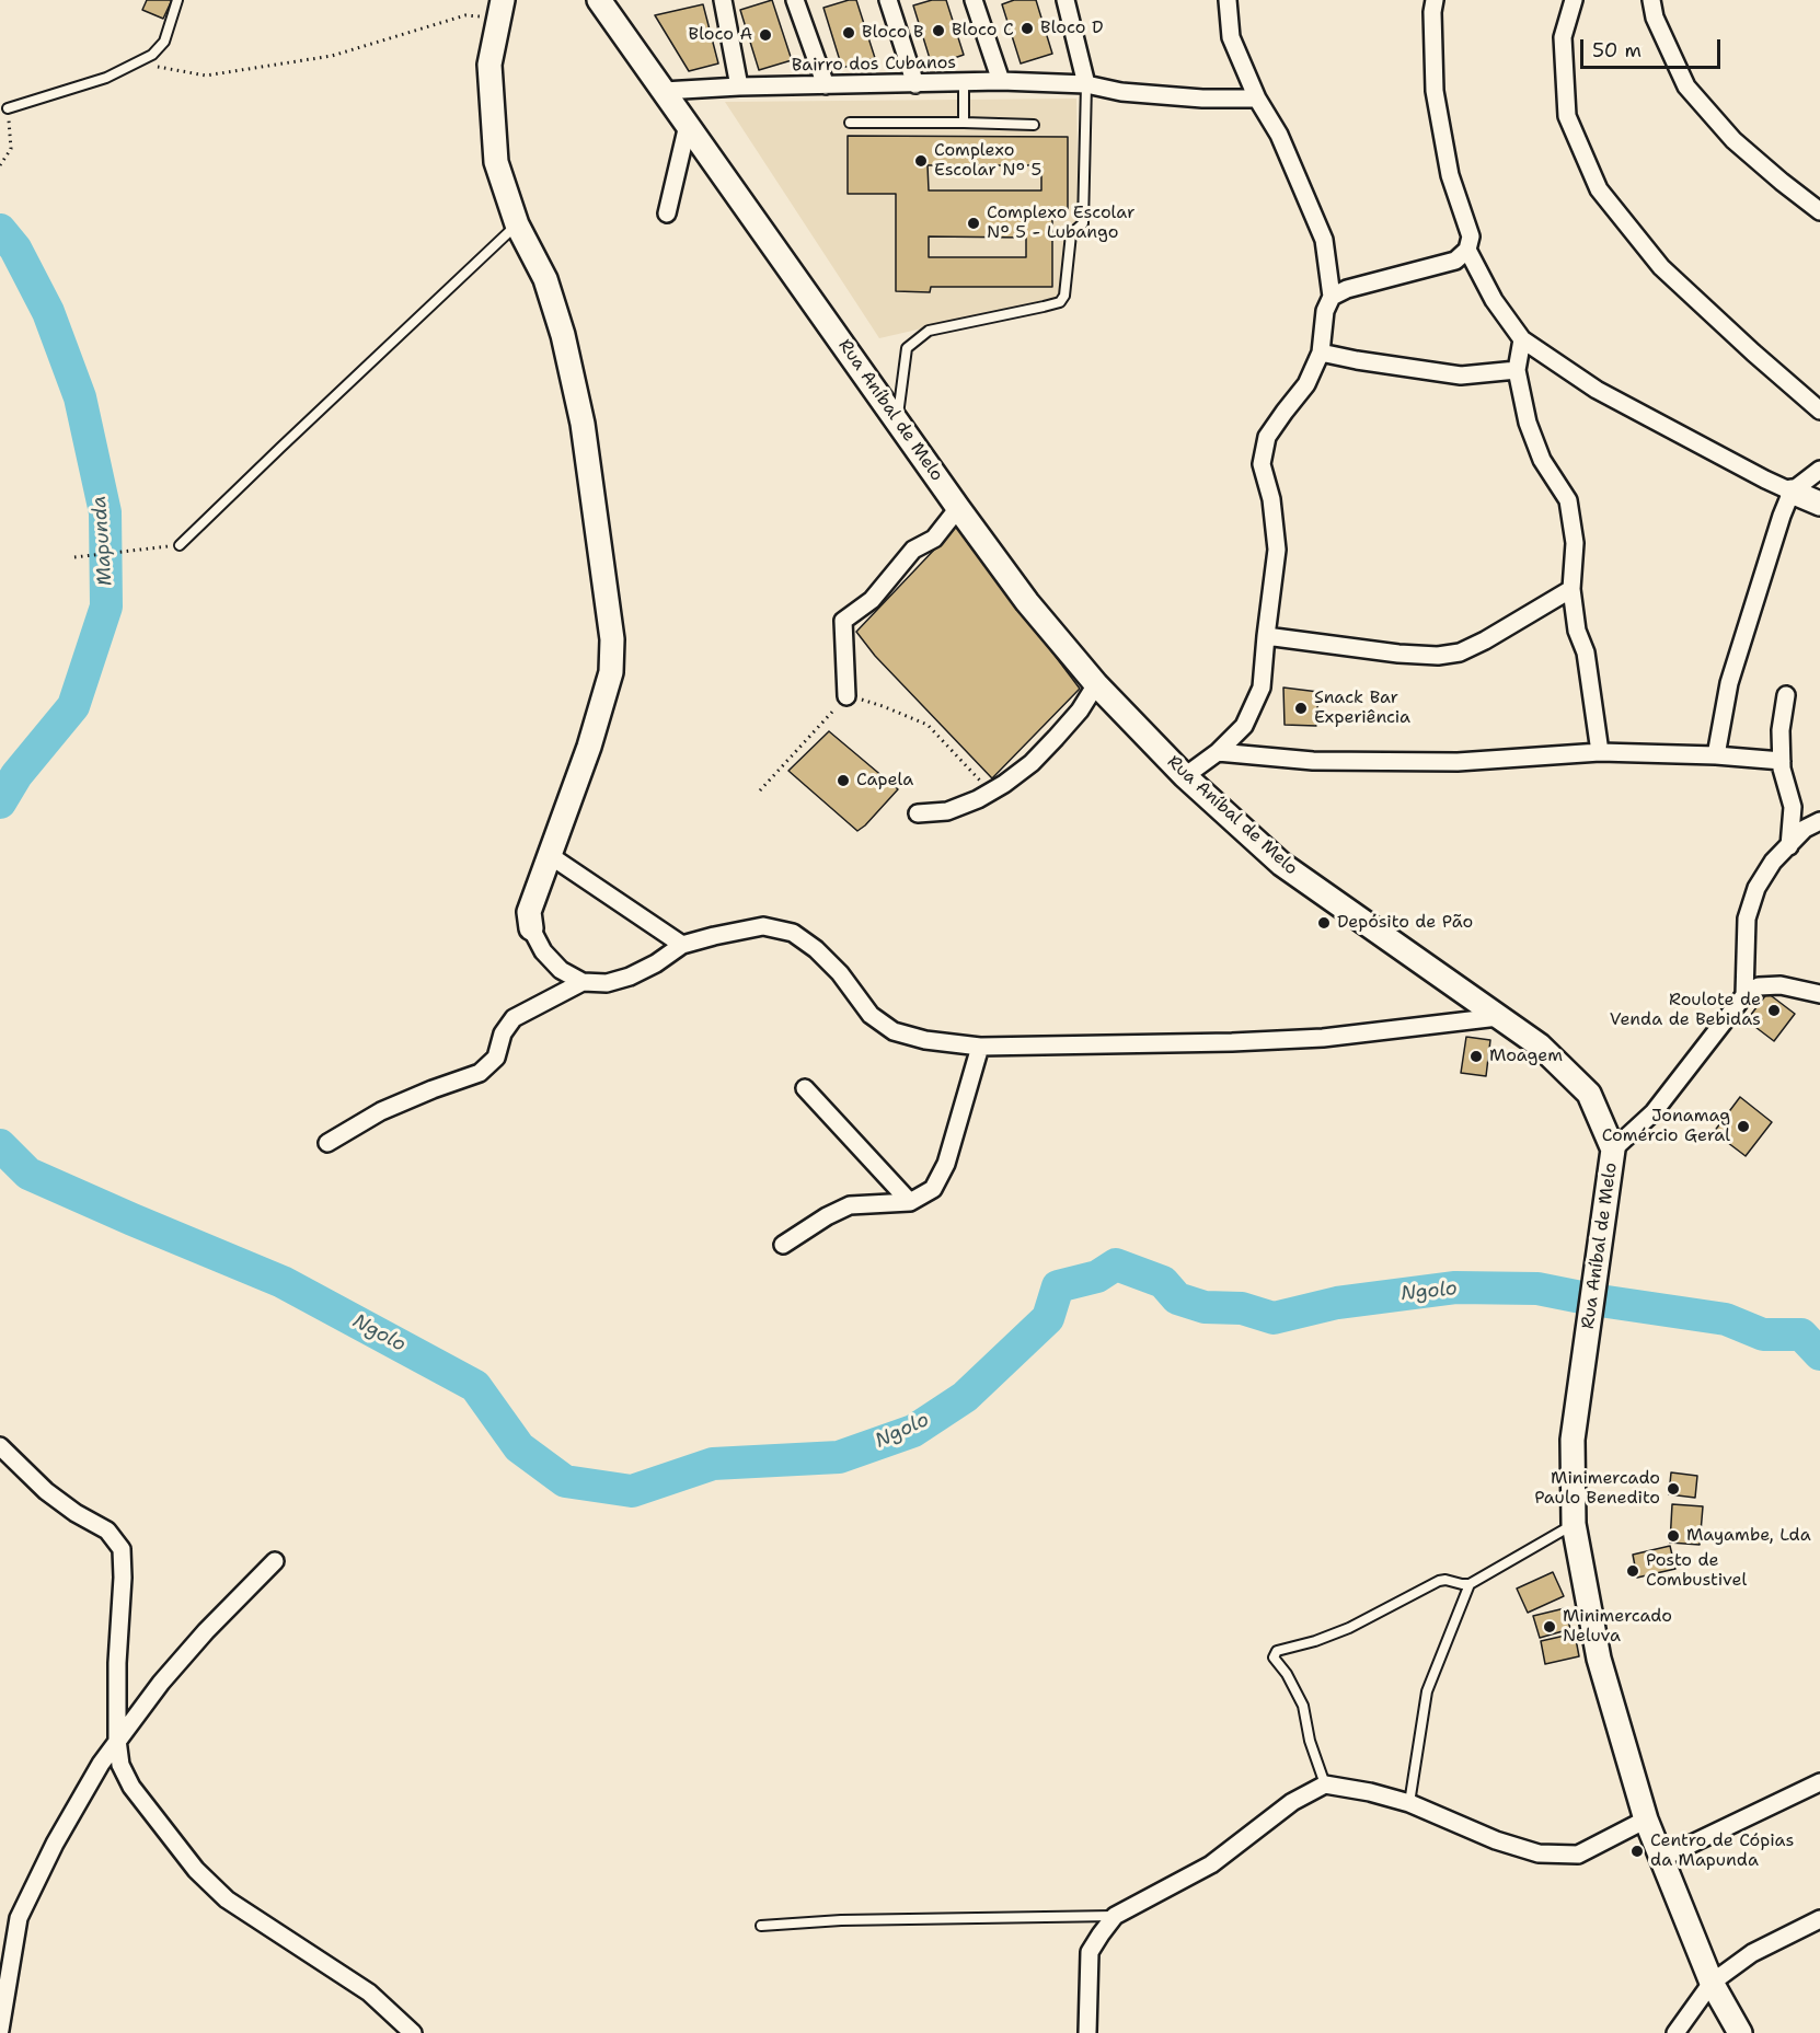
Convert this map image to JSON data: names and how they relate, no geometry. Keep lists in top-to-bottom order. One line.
{"streets":{"street":["Bairro dos Cubanos","Rua Aníbal de Melo"]},"crossings":[["Bairro dos Cubanos","Rua Aníbal de Melo"]],"water":["Mapunda","Ngolo"],"places":["Bloco D","Bloco C","Bloco B","Bloco A","Complexo Escolar Nº 5","Complexo Escolar Nº 5 - Lubango","Snack Bar Experiência","Capela","Depósito de Pão","Roulote de Venda de Bebidas","Moagem","Jonamag Comércio Geral","Minimercado Paulo Benedito","Mayambe, Lda","Posto de Combustivel","Minimercado Neluva","Centro de Cópias da Mapunda"],"scale_bar":"50 m"}
